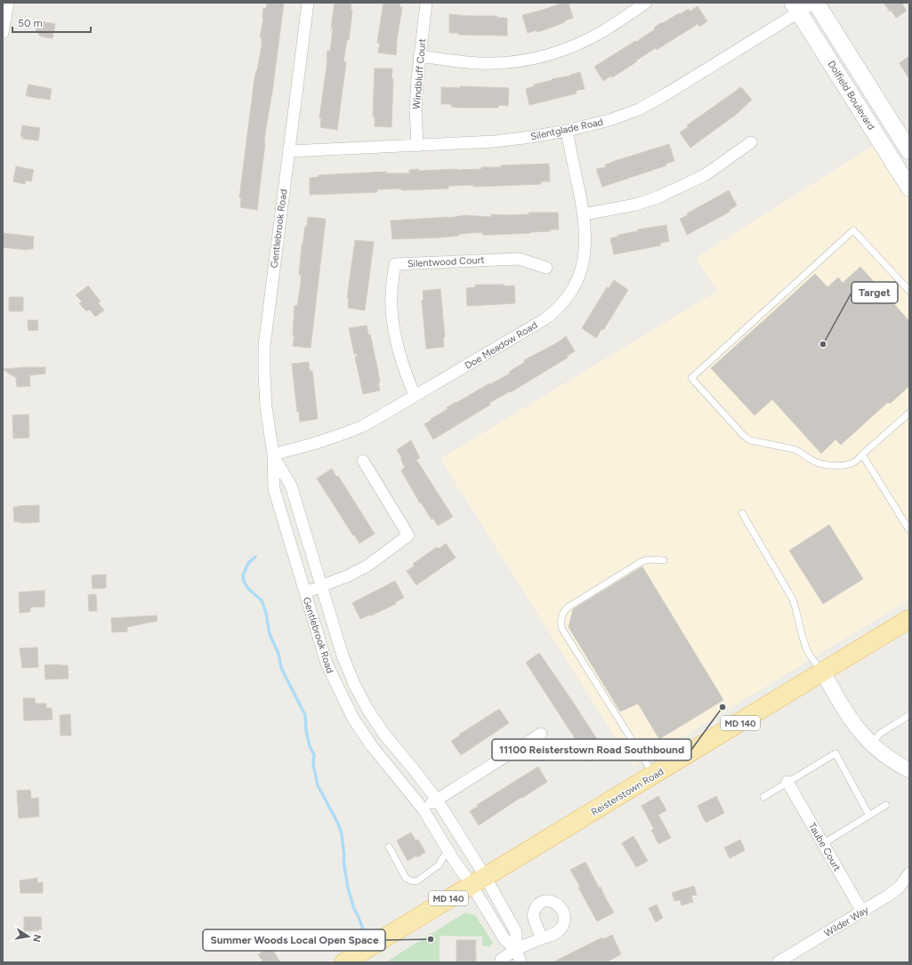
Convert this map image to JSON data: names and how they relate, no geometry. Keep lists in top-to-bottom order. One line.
{"streets":{"main road":["Dolfield Boulevard","MD 140","Reisterstown Road"],"street":["Windbluff Court","Silentglade Road","Gentlebrook Road","Silentwood Court","Doe Meadow Road","Taube Court","Wilder Way"]},"crossings":[["Windbluff Court","Silentglade Road"],["Dolfield Boulevard","Silentglade Road"],["Silentglade Road","Gentlebrook Road"],["Silentglade Road","Doe Meadow Road"],["Gentlebrook Road","Doe Meadow Road"],["Gentlebrook Road","Reisterstown Road"],["Silentwood Court","Doe Meadow Road"],["Taube Court","Wilder Way"]],"places":["Target","11100 Reisterstown Road Southbound","Summer Woods Local Open Space"],"scale_bar":"50 m","north":"right"}
